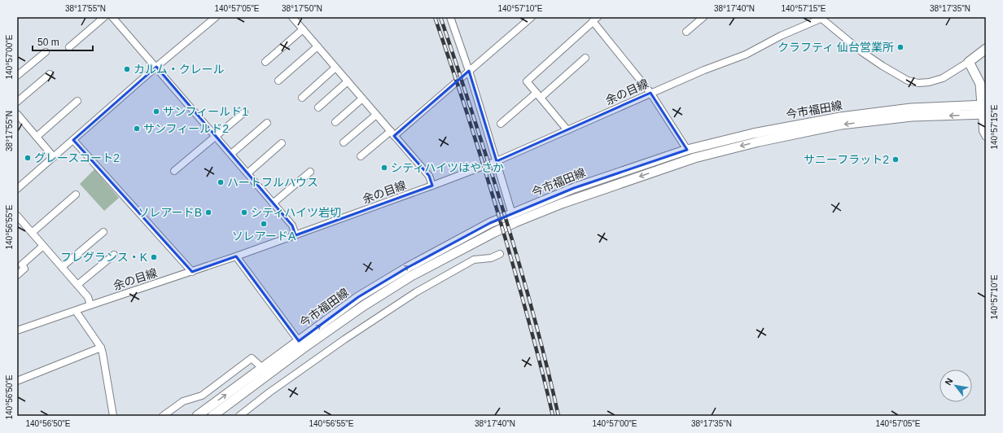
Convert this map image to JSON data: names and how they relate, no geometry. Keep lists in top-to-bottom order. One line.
{"streets":{"main road":["今市福田線"],"street":["余の目線"]},"places":["クラフティ 仙台営業所","カルム・クレール","サンフィールド1","サンフィールド2","グレースコート2","サニーフラット2","シティハイツはやさか","ハートフルハウス","ソレアードB","シティハイツ岩切","ソレアードA","フレグランス・K"],"scale_bar":"50 m","north":"top left","coordinates":["38°17'55\"N","140°57'05\"E","38°17'50\"N","140°57'10\"E","38°17'40\"N","140°57'15\"E","38°17'35\"N","140°57'00\"E","140°56'55\"E","140°56'50\"E"]}
